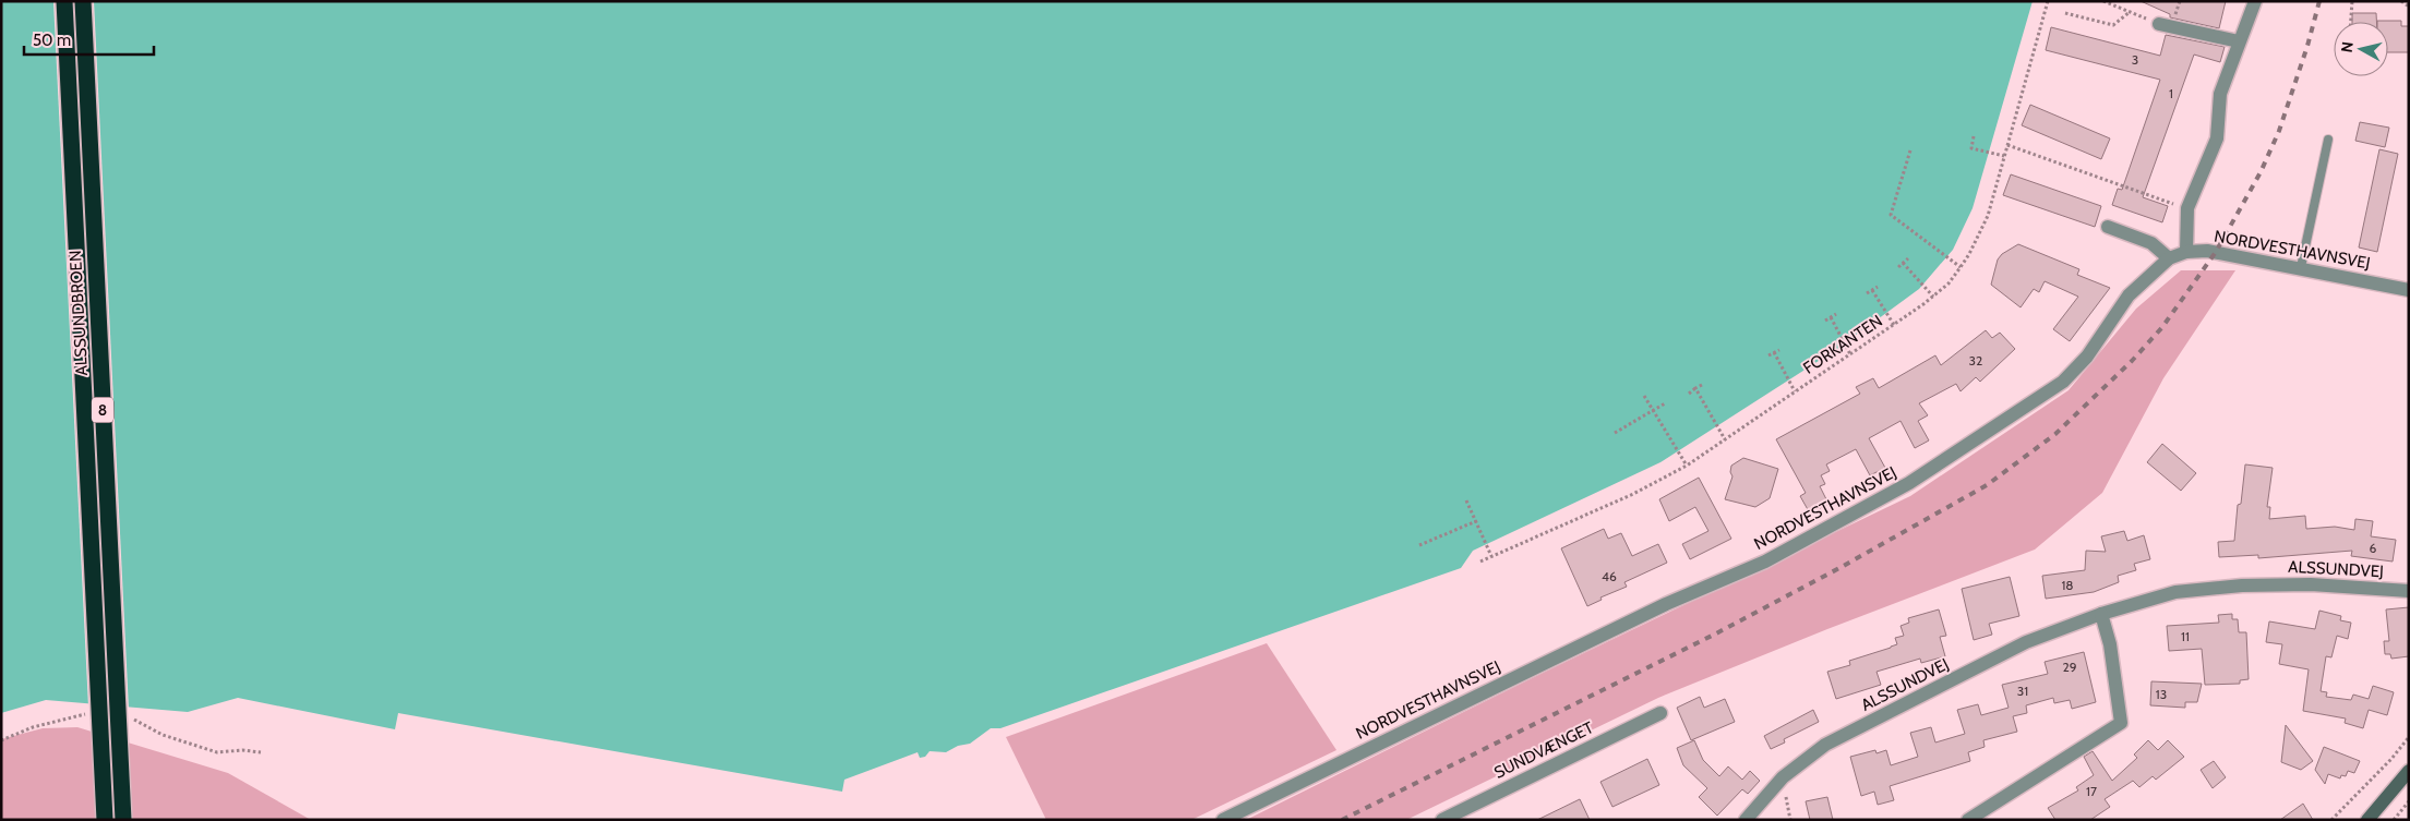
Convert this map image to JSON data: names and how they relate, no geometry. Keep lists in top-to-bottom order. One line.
{"streets":{"highway":["ALSSUNDBROEN","8"],"street":["NORDVESTHAVNSVEJ","ALSSUNDVEJ","SUNDVÆNGET"],"path":["FORKANTEN"]},"house_numbers":["3","1","32","6","46","18","11","29","31","13","17"],"scale_bar":"50 m","north":"left"}
